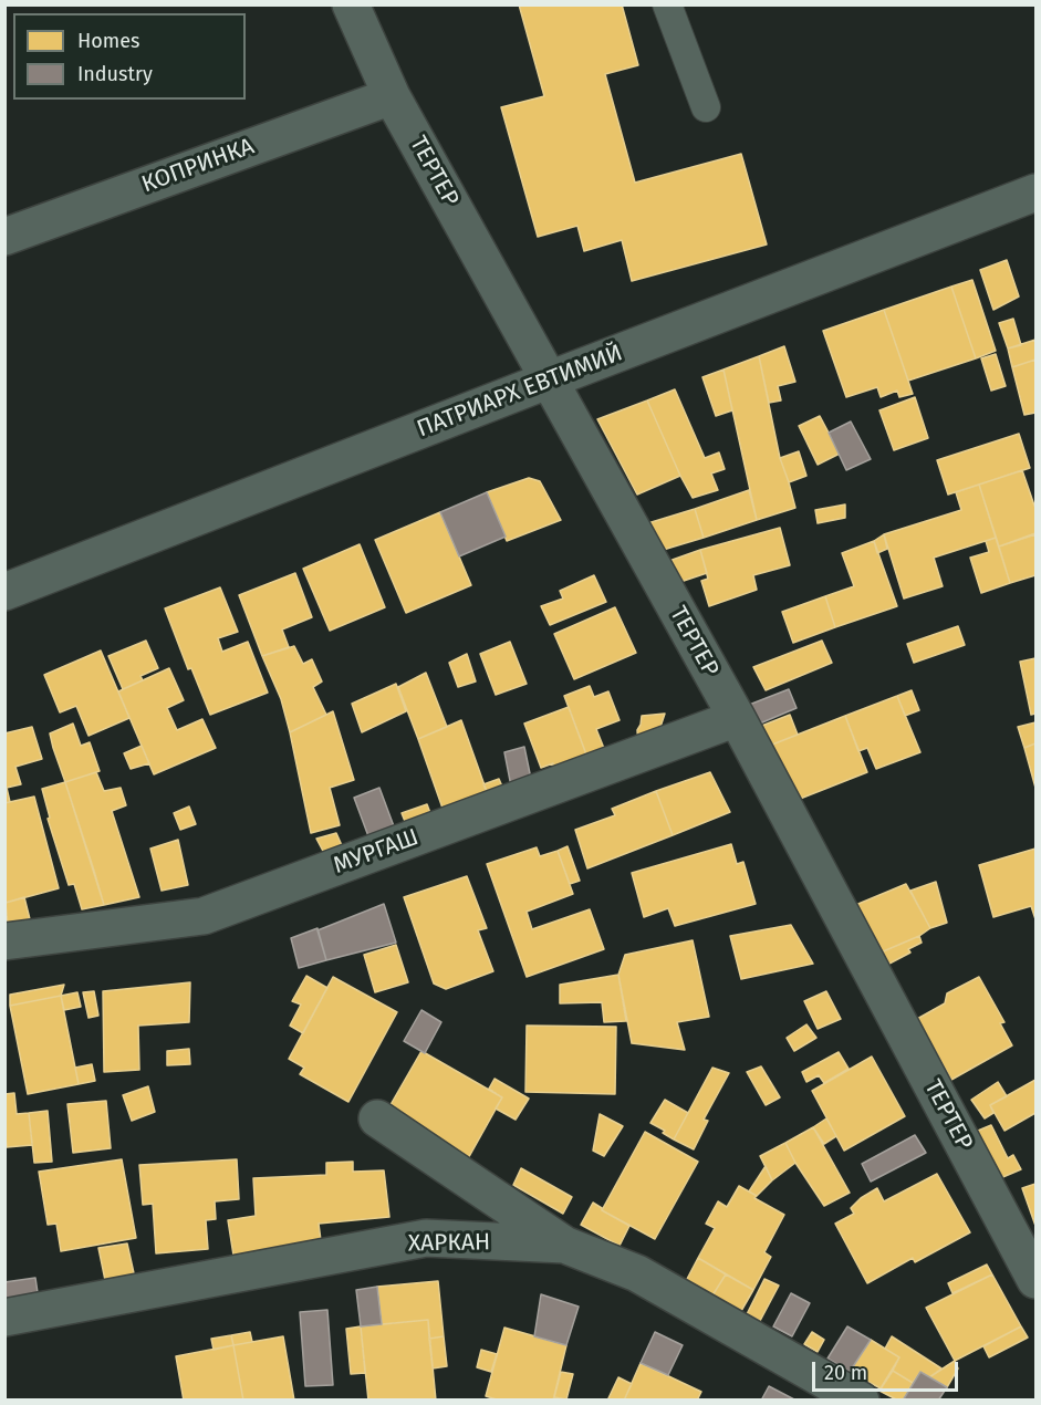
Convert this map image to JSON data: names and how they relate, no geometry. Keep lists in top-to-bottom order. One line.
{"streets":{"street":["КОПРИНКА","ТЕРТЕР","ПАТРИАРХ ЕВТИМИЙ","МУРГАШ","ХАРКАН"]},"crossings":[["КОПРИНКА","ТЕРТЕР"],["ТЕРТЕР","ПАТРИАРХ ЕВТИМИЙ"],["ТЕРТЕР","МУРГАШ"]],"legend":["Homes","Industry"],"scale_bar":"20 m"}
